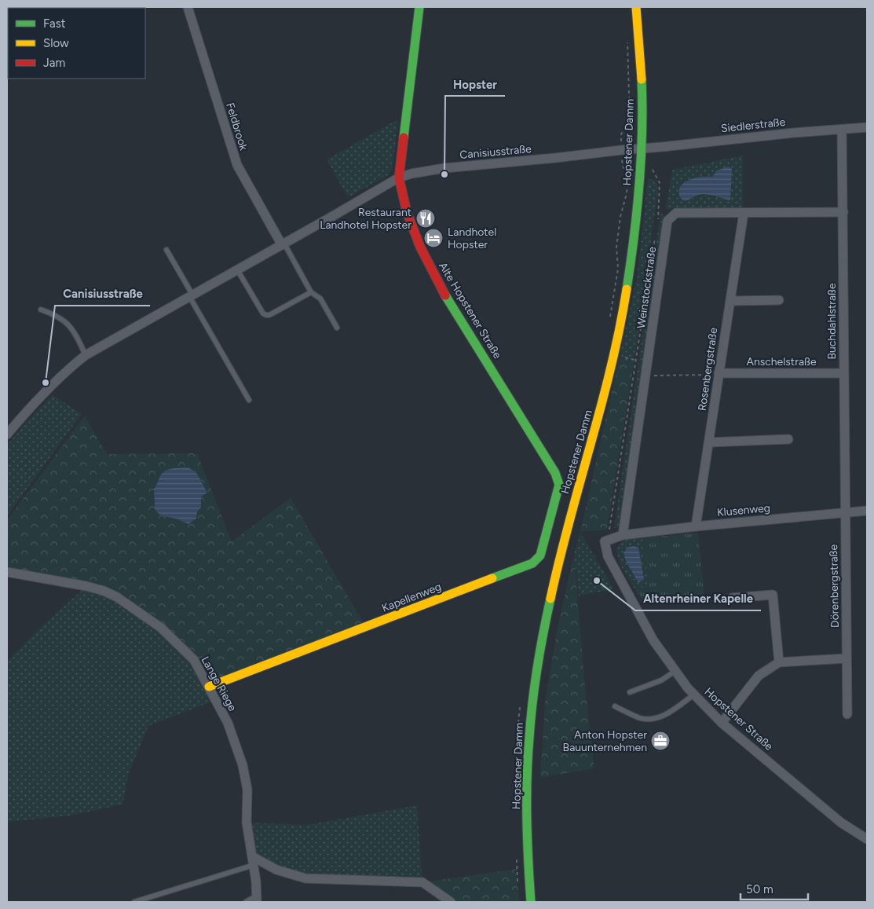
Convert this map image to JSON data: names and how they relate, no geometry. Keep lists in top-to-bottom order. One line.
{"streets":{"street":["Siedlerstraße","Feldbrook","Hopstener Damm","Canisiusstraße","Weinstockstraße","Alte Hopstener Straße","Buchdahlstraße","Anschelstraße","Rosenbergstraße","Klusenweg","Dörenbergstraße","Kapellenweg","Lange Riege","Hopstener Straße"]},"crossings":[["Siedlerstraße","Hopstener Damm"],["Siedlerstraße","Canisiusstraße"],["Siedlerstraße","Buchdahlstraße"],["Feldbrook","Canisiusstraße"],["Hopstener Damm","Canisiusstraße"],["Canisiusstraße","Alte Hopstener Straße"],["Weinstockstraße","Buchdahlstraße"],["Weinstockstraße","Rosenbergstraße"],["Weinstockstraße","Klusenweg"],["Alte Hopstener Straße","Kapellenweg"],["Buchdahlstraße","Anschelstraße"],["Buchdahlstraße","Klusenweg"],["Buchdahlstraße","Dörenbergstraße"],["Anschelstraße","Rosenbergstraße"],["Rosenbergstraße","Klusenweg"],["Klusenweg","Dörenbergstraße"],["Kapellenweg","Lange Riege"]],"places":{"other":["Hopster","Canisiusstraße","Altenrheiner Kapelle"],"restaurant":["Restaurant Landhotel Hopster"],"hotel":["Landhotel Hopster"],"office":["Anton Hopster Bauunternehmen"]},"legend":["Fast","Slow","Jam"],"scale_bar":"50 m"}
